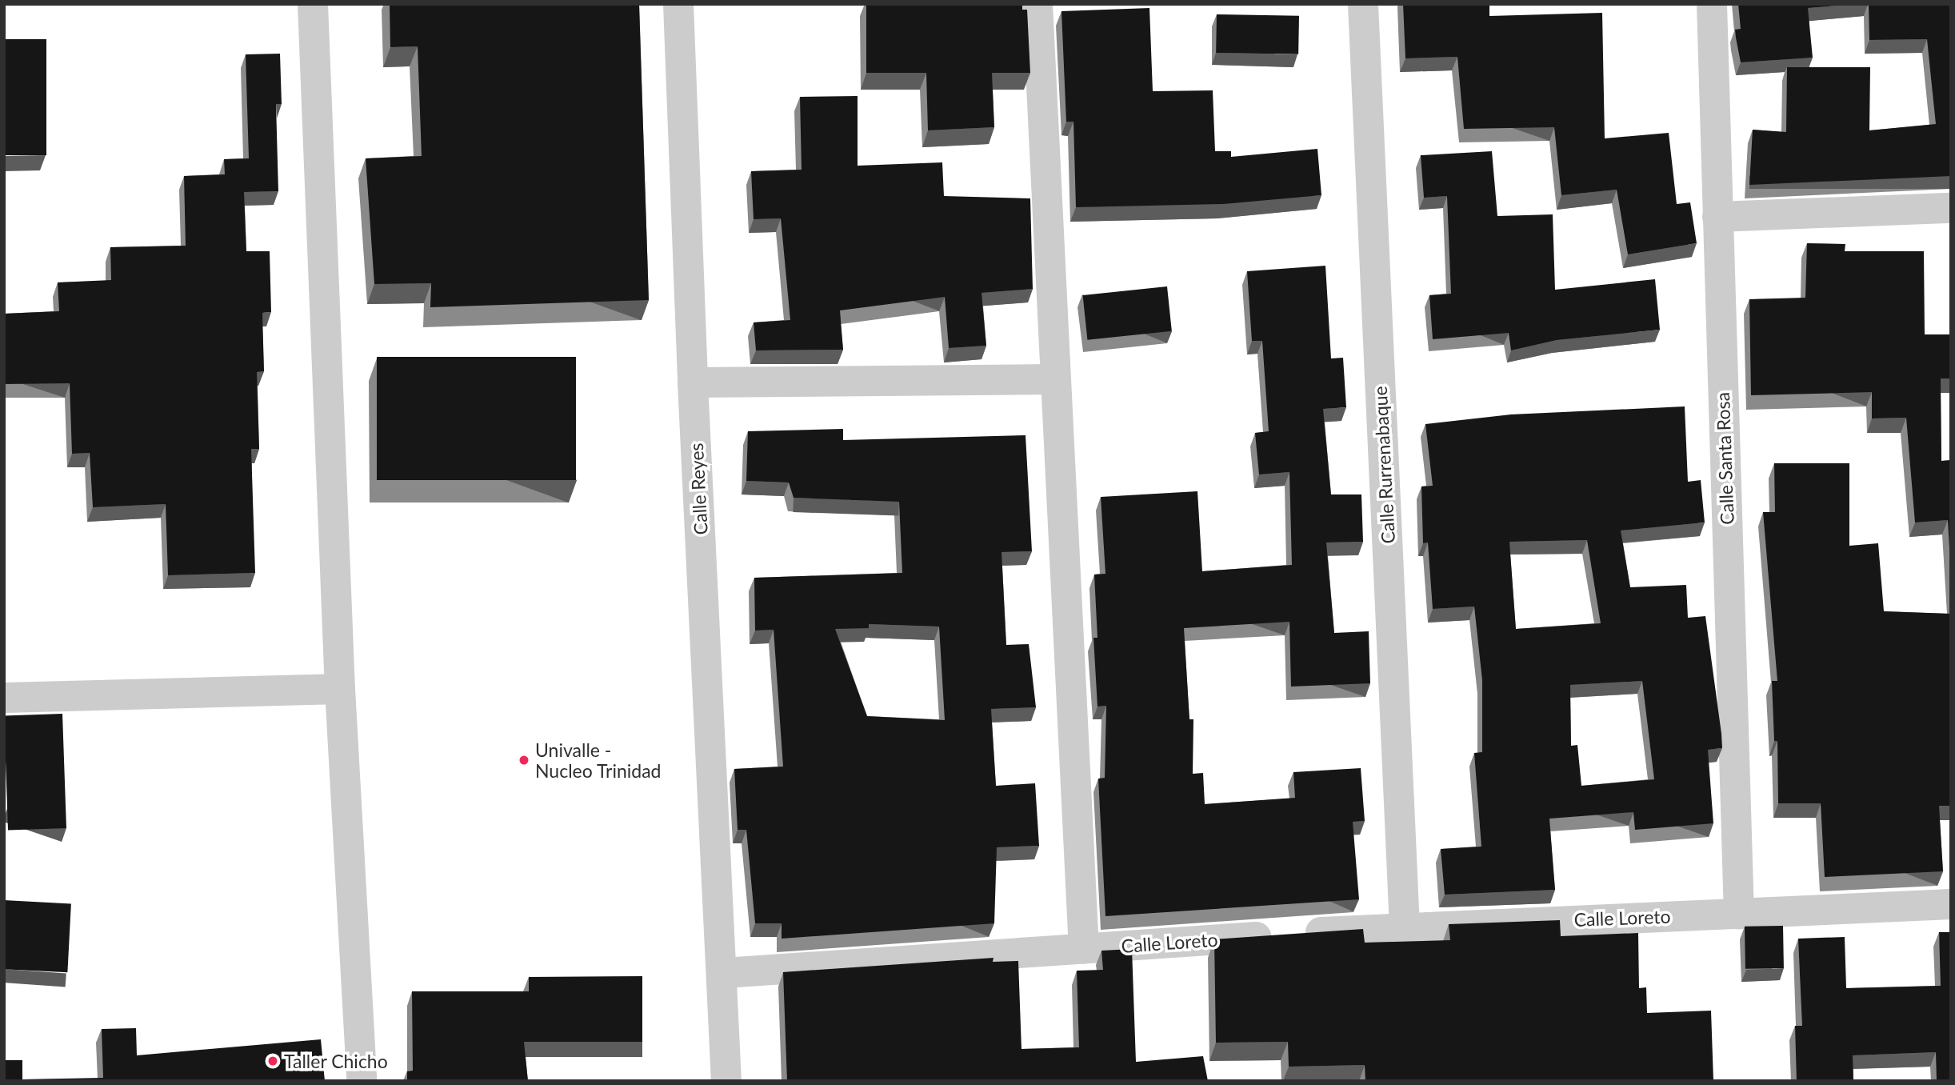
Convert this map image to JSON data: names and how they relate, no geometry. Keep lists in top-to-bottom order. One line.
{"streets":{"street":["Calle Santa Rosa","Calle Rurrenabaque","Calle Reyes","Calle Loreto"]},"crossings":[["Calle Santa Rosa","Calle Loreto"],["Calle Rurrenabaque","Calle Loreto"],["Calle Reyes","Calle Loreto"]],"places":["Univalle - Nucleo Trinidad","Taller Chicho"]}
